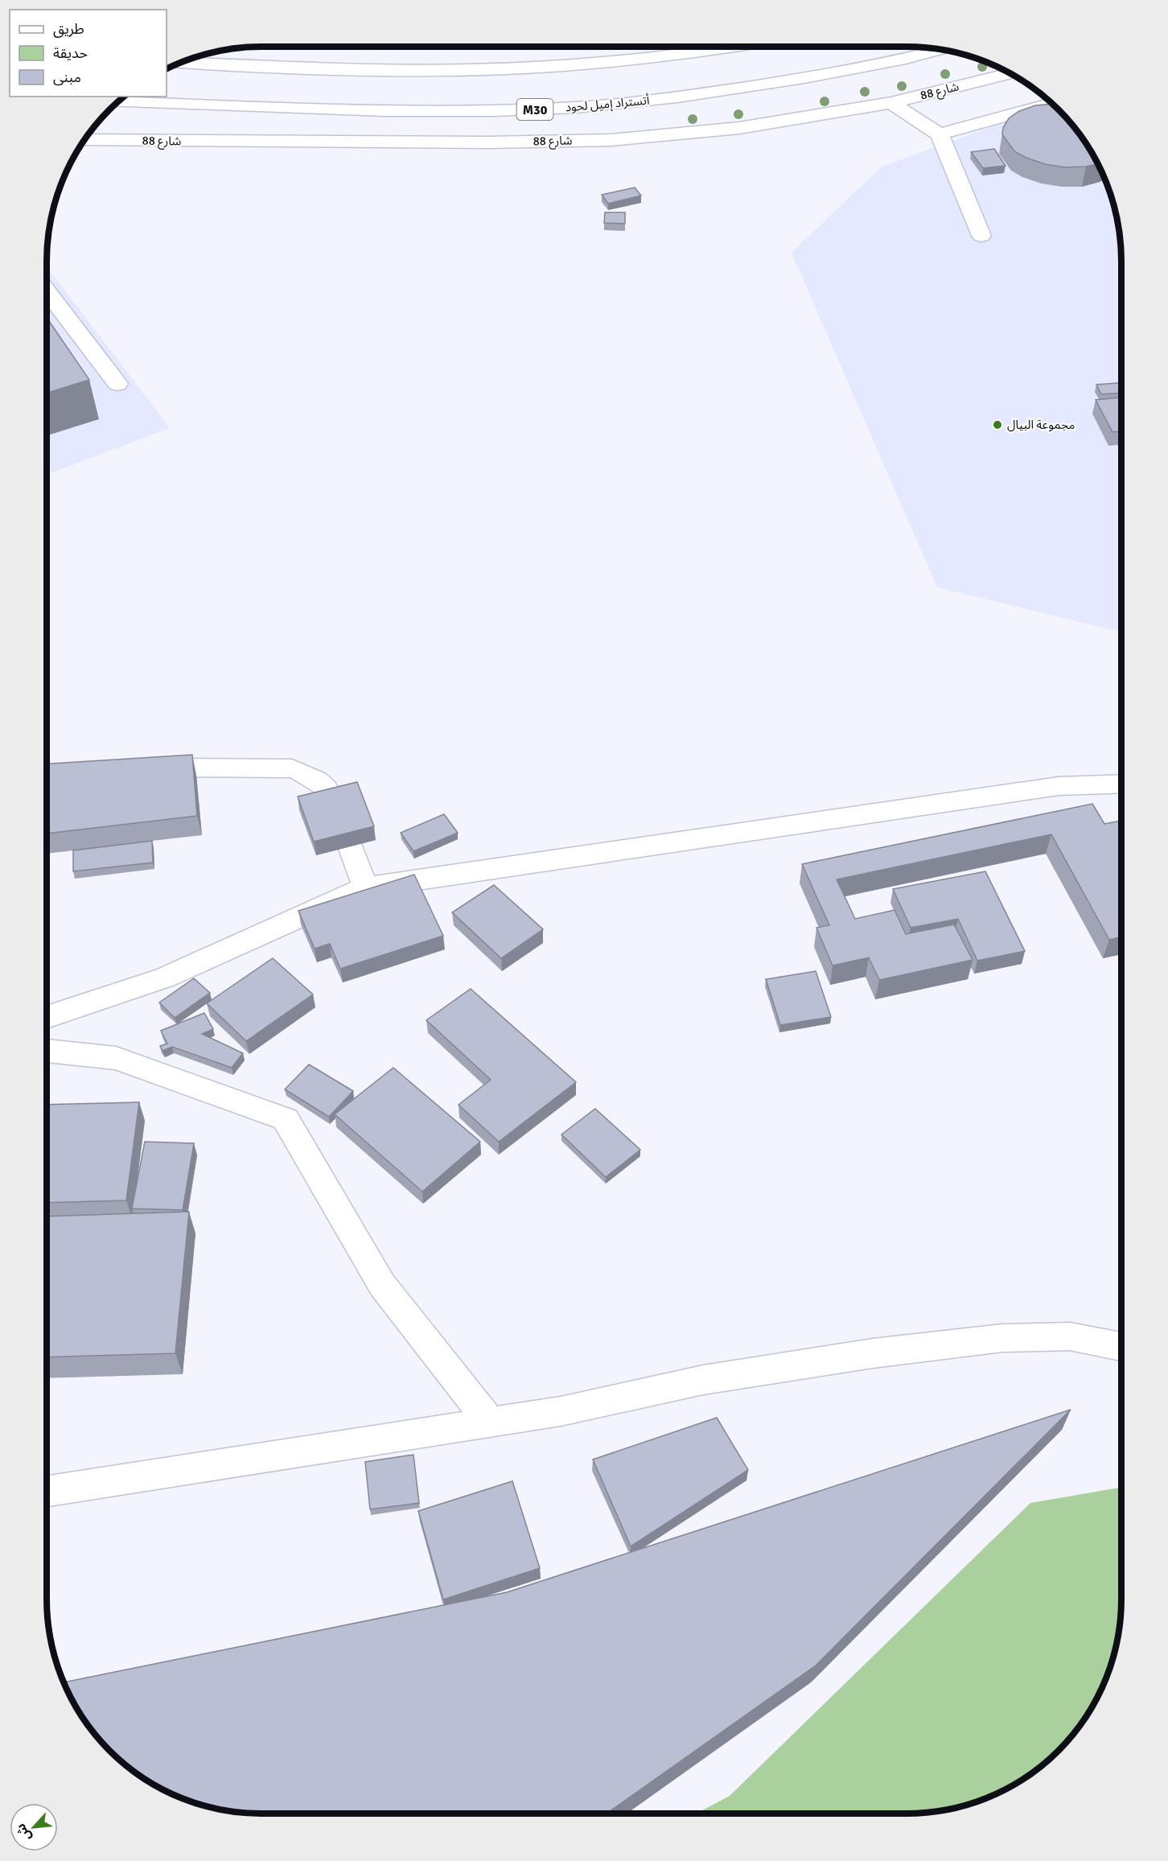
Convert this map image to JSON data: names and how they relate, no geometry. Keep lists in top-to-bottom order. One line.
{"streets":{"main road":["شارع 88","أتستراد إميل لحود","M30"]},"places":["مجموعة البيال"],"legend":["طريق","حديقة","مبنى"],"north":"bottom left"}
